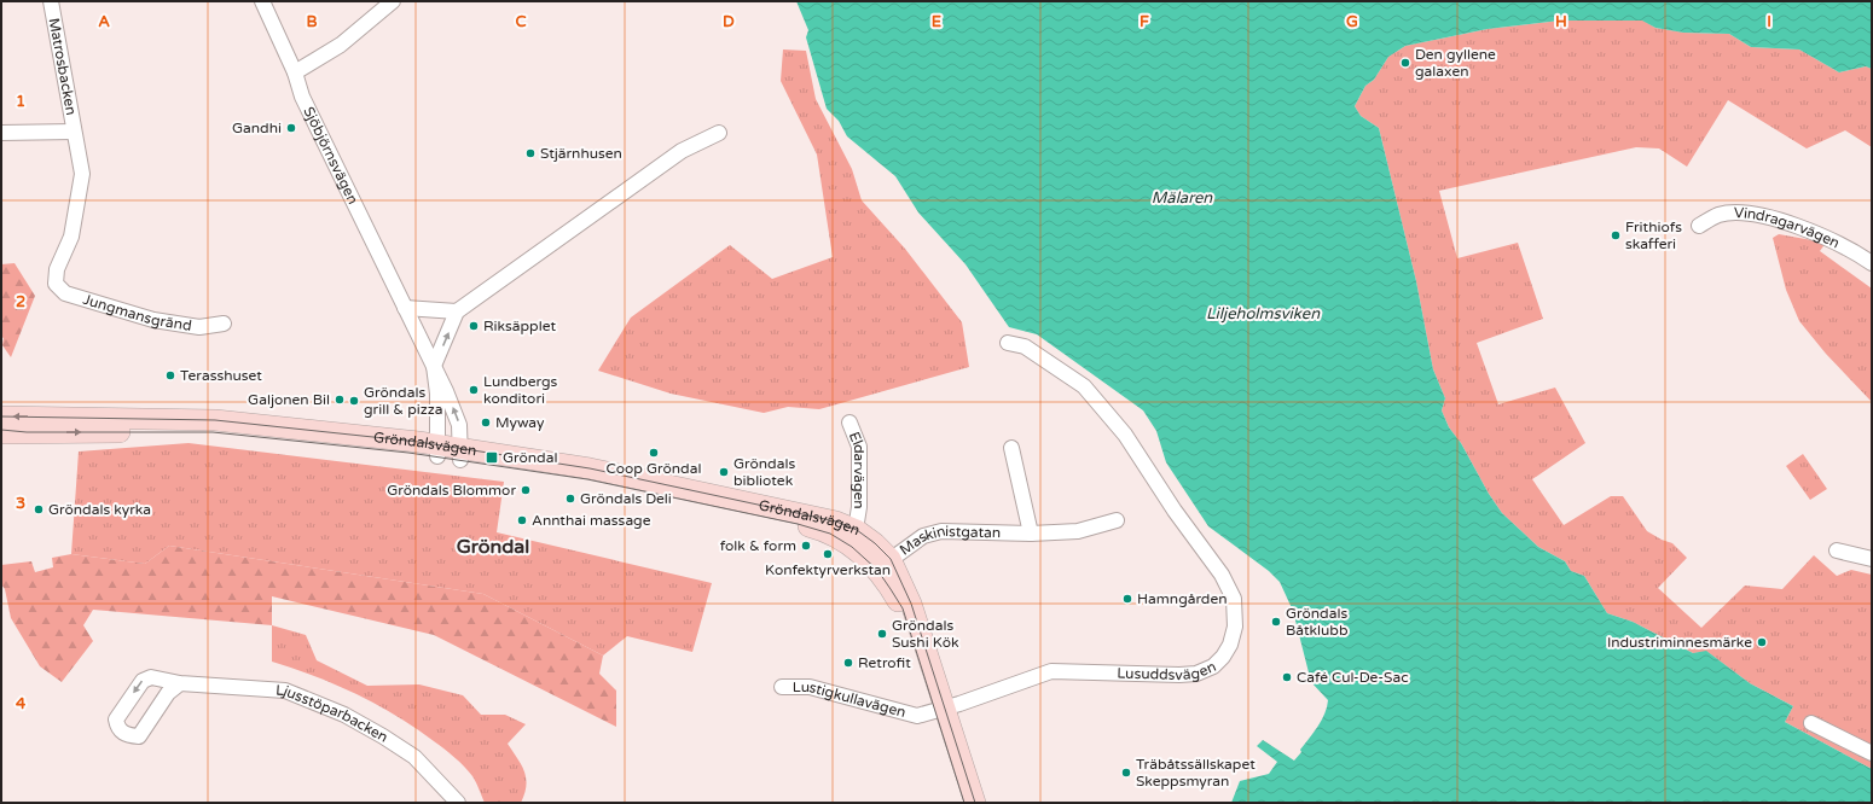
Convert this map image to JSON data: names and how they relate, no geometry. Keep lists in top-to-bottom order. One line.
{"streets":{"street":["Matrosbacken","Sjöbjörnsvägen","Vindragarvägen","Jungmansgränd","Gröndalsvägen","Eldarvägen","Maskinistgatan","Lusuddsvägen","Lustigkullavägen","Ljusstöparbacken"]},"crossings":[["Matrosbacken","Jungmansgränd"],["Sjöbjörnsvägen","Gröndalsvägen"],["Gröndalsvägen","Eldarvägen"],["Gröndalsvägen","Maskinistgatan"],["Gröndalsvägen","Lusuddsvägen"],["Gröndalsvägen","Lustigkullavägen"],["Lusuddsvägen","Lustigkullavägen"]],"districts":["Gröndal"],"water":["Mälaren","Liljeholmsviken"],"places":{"other":["Den gyllene galaxen","Gandhi","Stjärnhusen","Frithiofs skafferi","Riksäpplet","Terasshuset","Lundbergs konditori","Galjonen Bil","Gröndals grill & pizza","Myway","Coop Gröndal","Gröndals bibliotek","Gröndals Blommor","Gröndals Deli","Gröndals kyrka","Annthai massage","folk & form","Konfektyrverkstan","Hamngården","Gröndals Båtklubb","Gröndals Sushi Kök","Industriminnesmärke","Retrofit","Café Cul-De-Sac","Träbåtssällskapet Skeppsmyran"],"transit":["Gröndal"]},"grid":{"columns":["A","B","C","D","E","F","G","H","I"],"rows":["1","2","3","4"]}}
